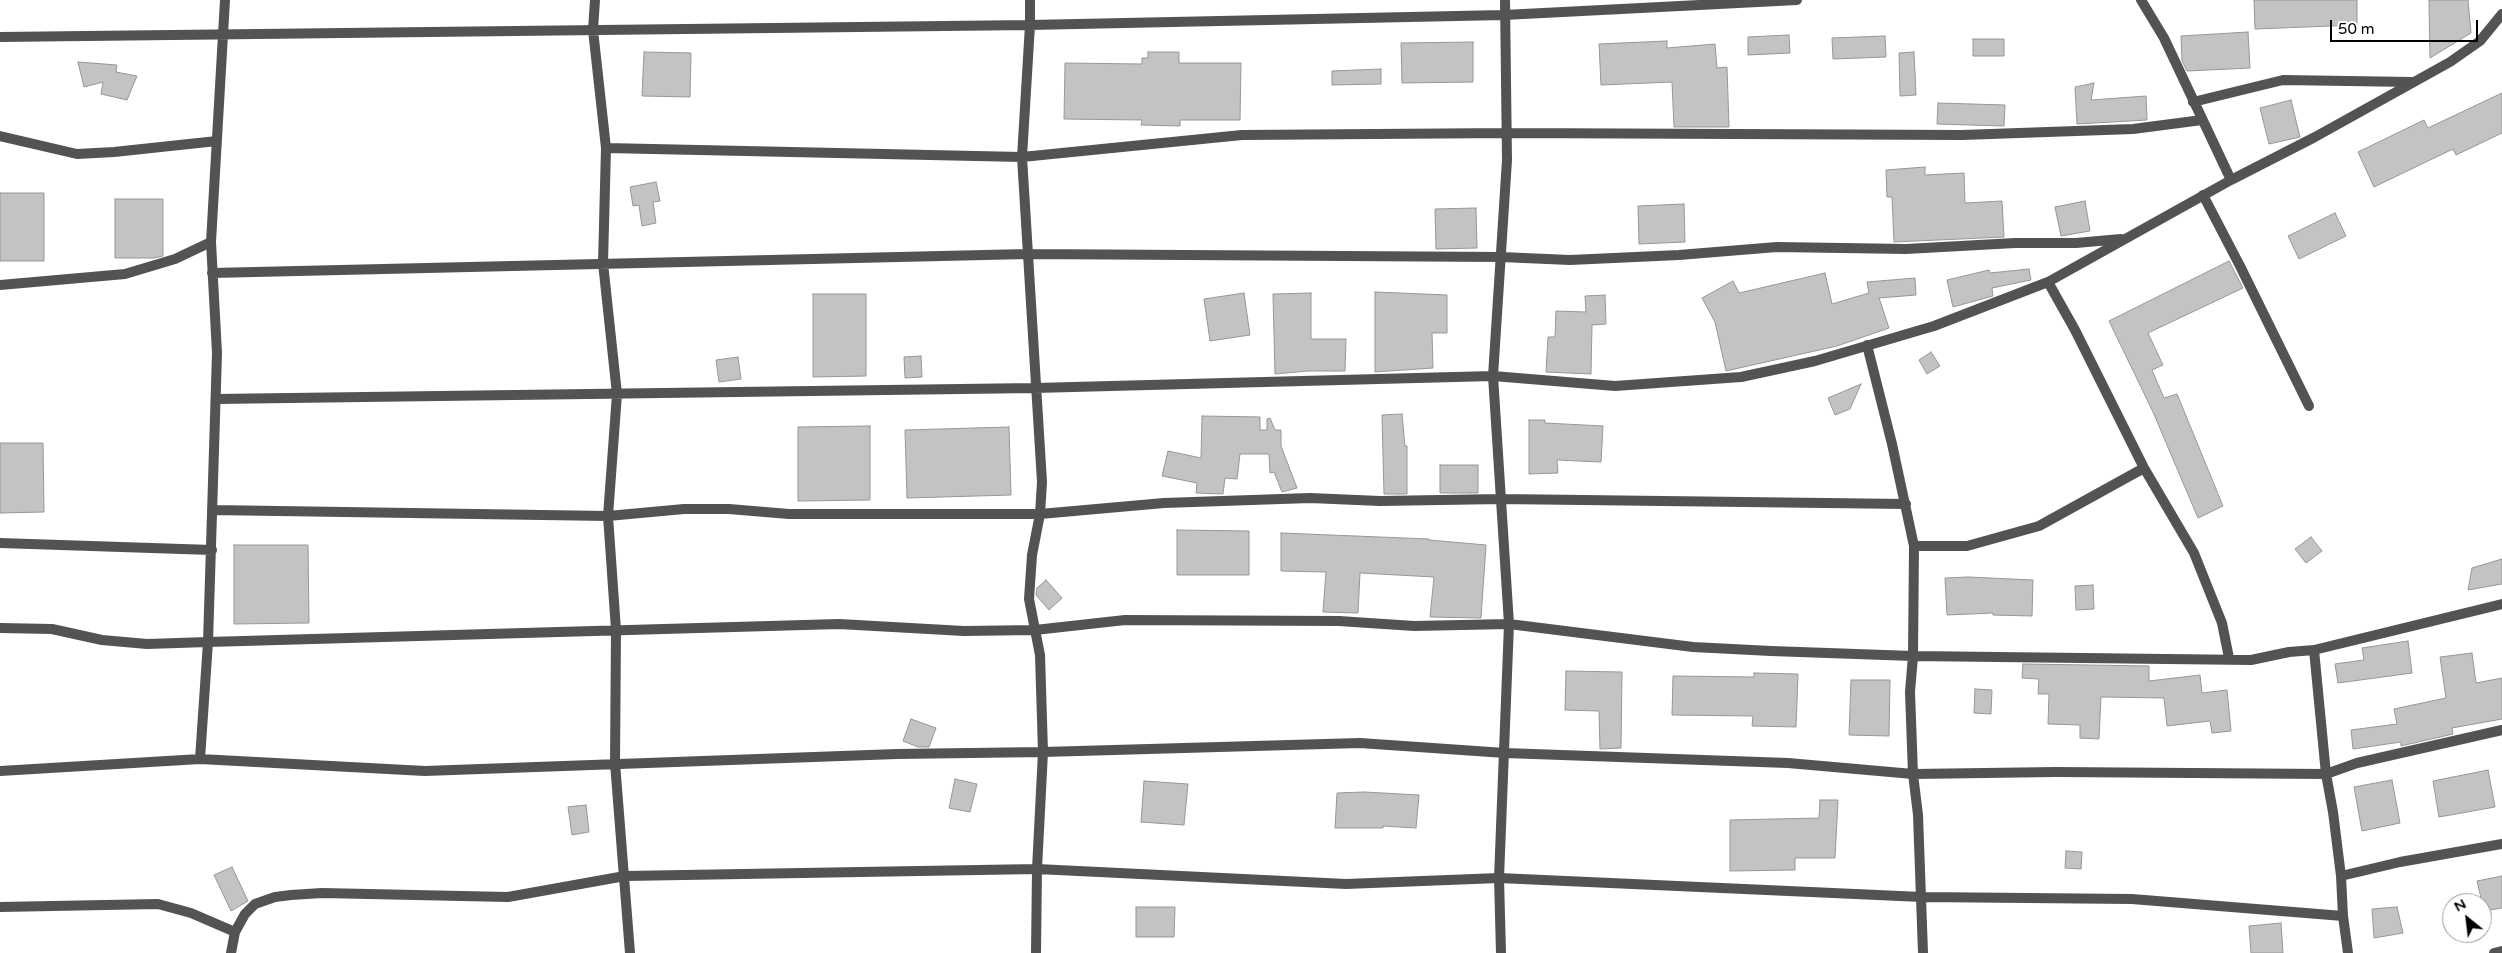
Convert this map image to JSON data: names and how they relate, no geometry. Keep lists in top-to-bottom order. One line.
{"scale_bar":"50 m","north":"top left"}
